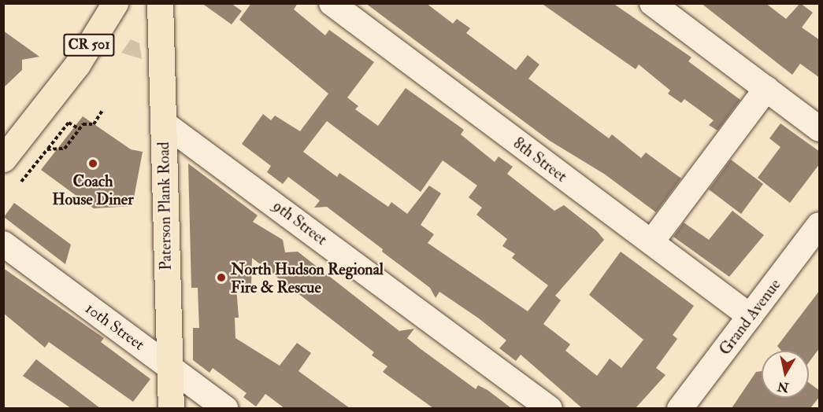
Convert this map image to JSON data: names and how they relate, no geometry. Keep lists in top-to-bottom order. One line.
{"streets":{"main road":["CR 501","Paterson Plank Road"],"street":["8th Street","9th Street","Grand Avenue","10th Street"]},"crossings":[["8th Street","Grand Avenue"],["Paterson Plank Road","9th Street"],["Paterson Plank Road","10th Street"]],"places":["Coach House Diner","North Hudson Regional Fire & Rescue"],"north":"bottom"}
